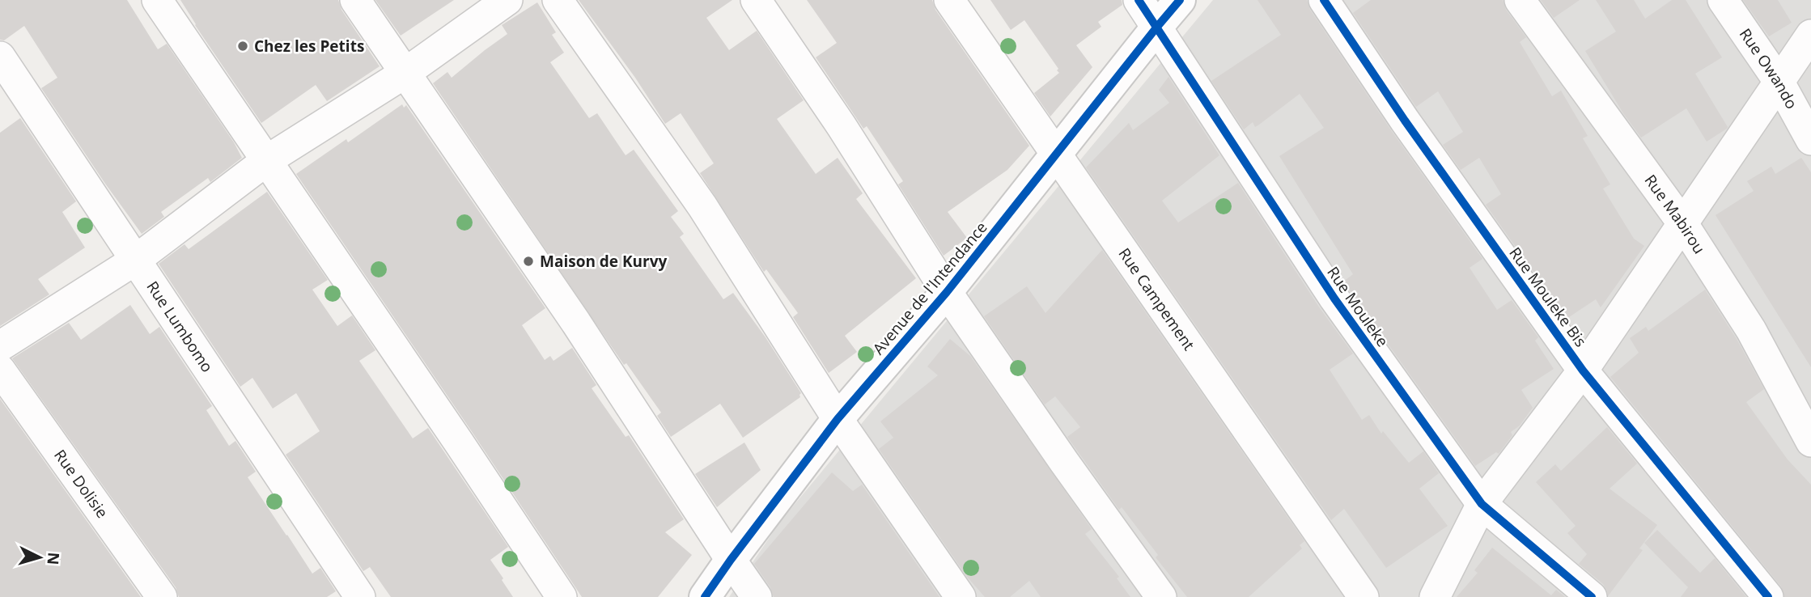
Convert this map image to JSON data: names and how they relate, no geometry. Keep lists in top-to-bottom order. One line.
{"streets":{"street":["Rue Owando","Rue Mabirou","Avenue de l'Intendance","Rue Mouleke Bis","Rue Campement","Rue Mouleke","Rue Lumbomo","Rue Dolisie"]},"crossings":[["Avenue de l'Intendance","Rue Campement"],["Avenue de l'Intendance","Rue Mouleke"]],"places":["Chez les Petits","Maison de Kurvy"],"north":"right"}
